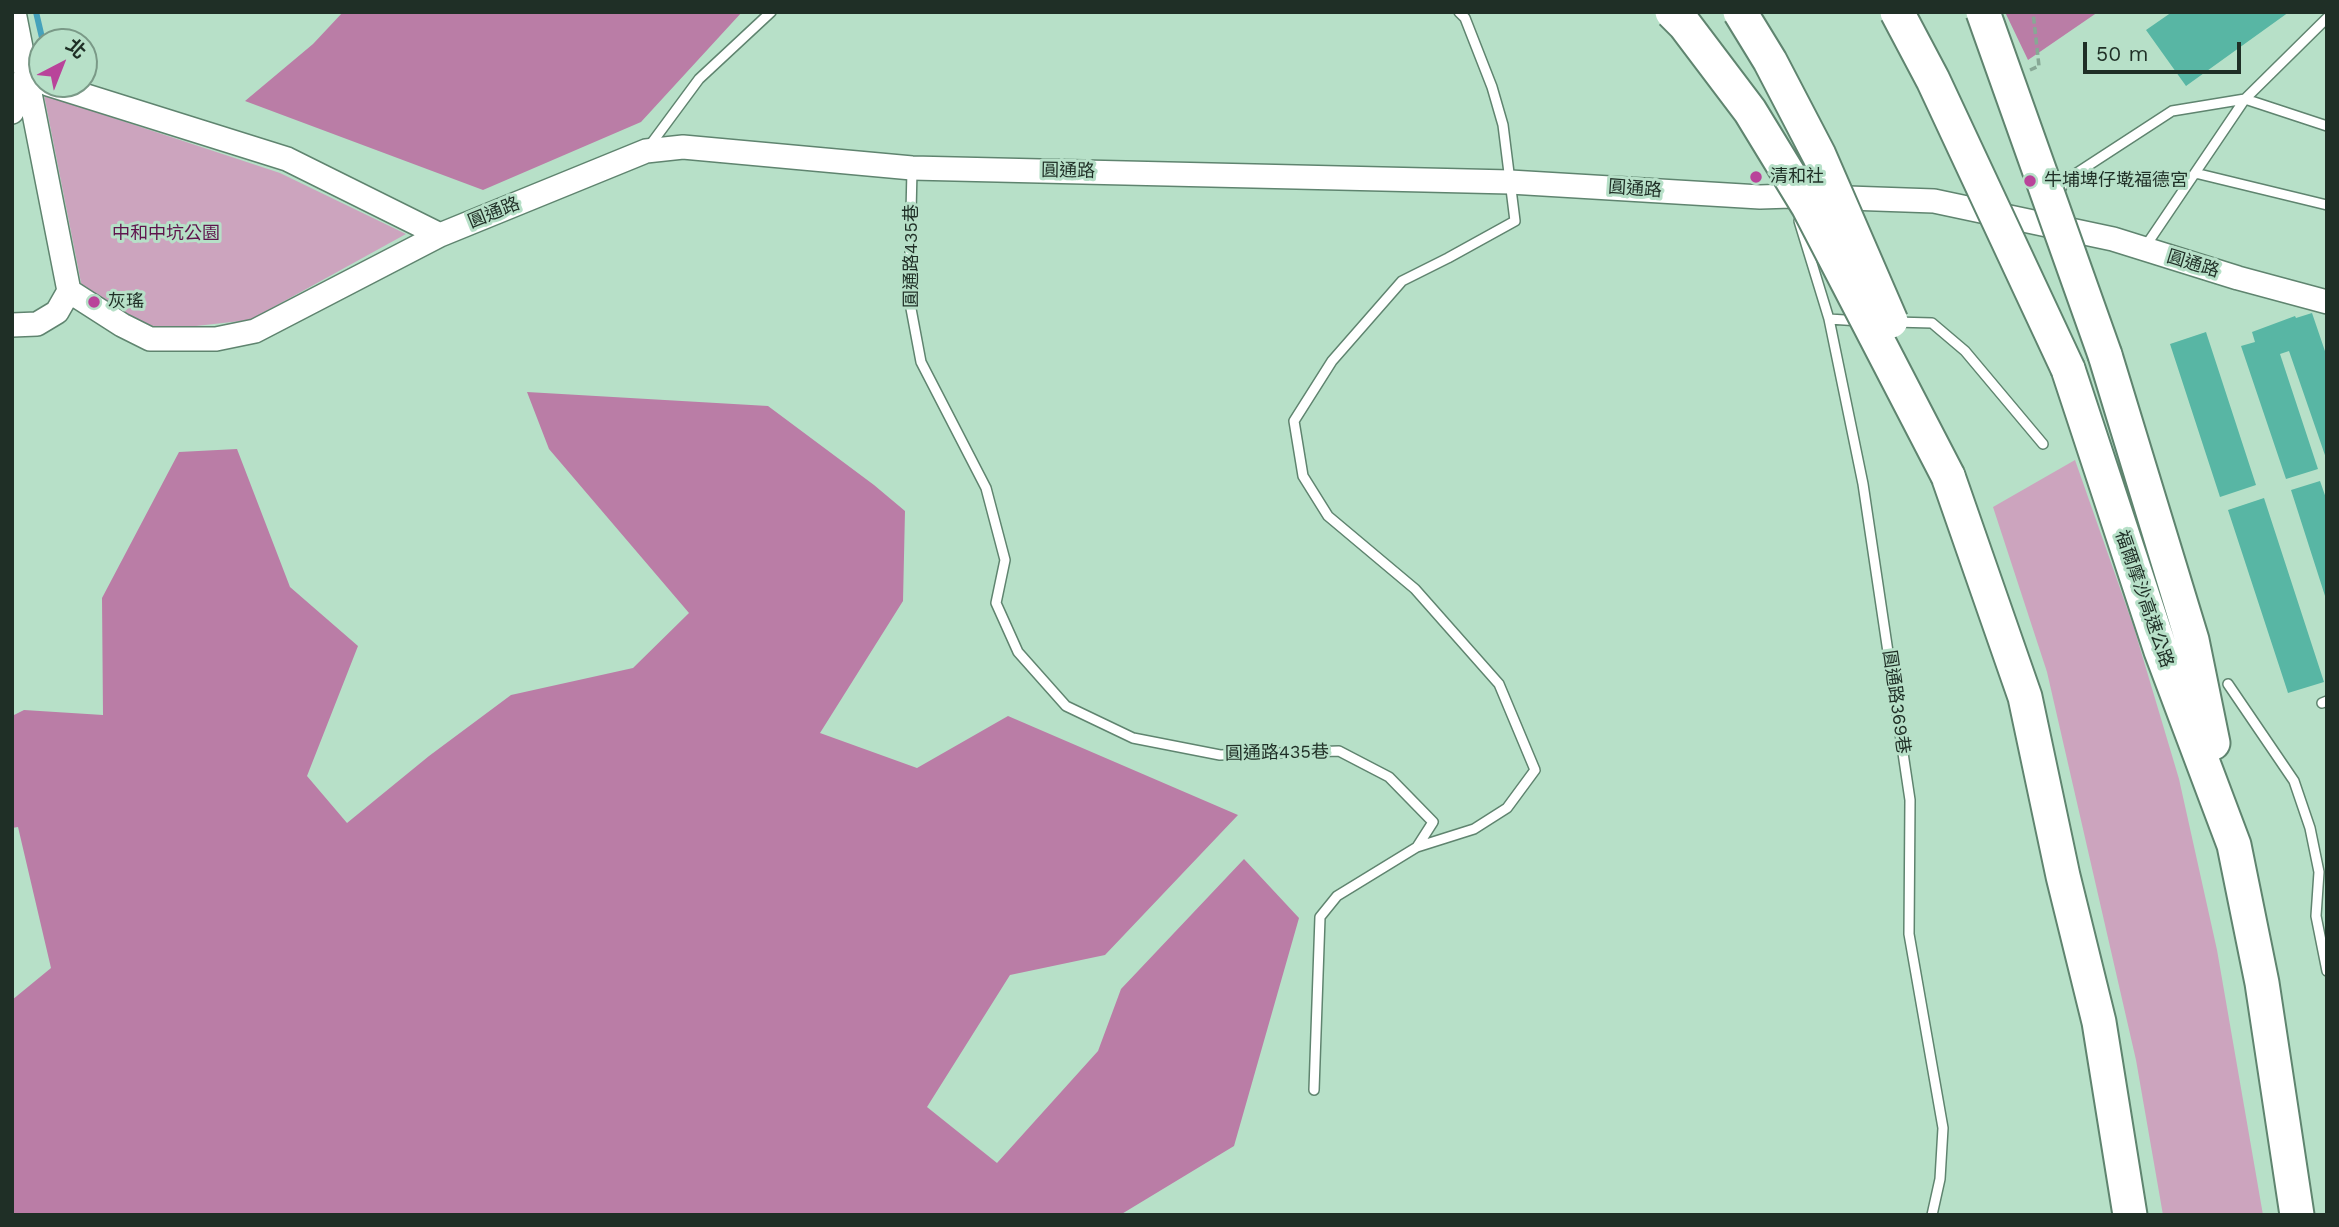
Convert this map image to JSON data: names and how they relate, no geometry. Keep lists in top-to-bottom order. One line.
{"streets":{"highway":["福爾摩沙高速公路"],"street":["圓通路"],"lane":["圓通路435巷","圓通路369巷"]},"crossings":[["圓通路","圓通路435巷"],["圓通路","圓通路369巷"]],"parks":["中和中坑公園"],"places":["清和社","牛埔埤仔墘福德宮","灰瑤"],"scale_bar":"50 m","north":"top right"}
